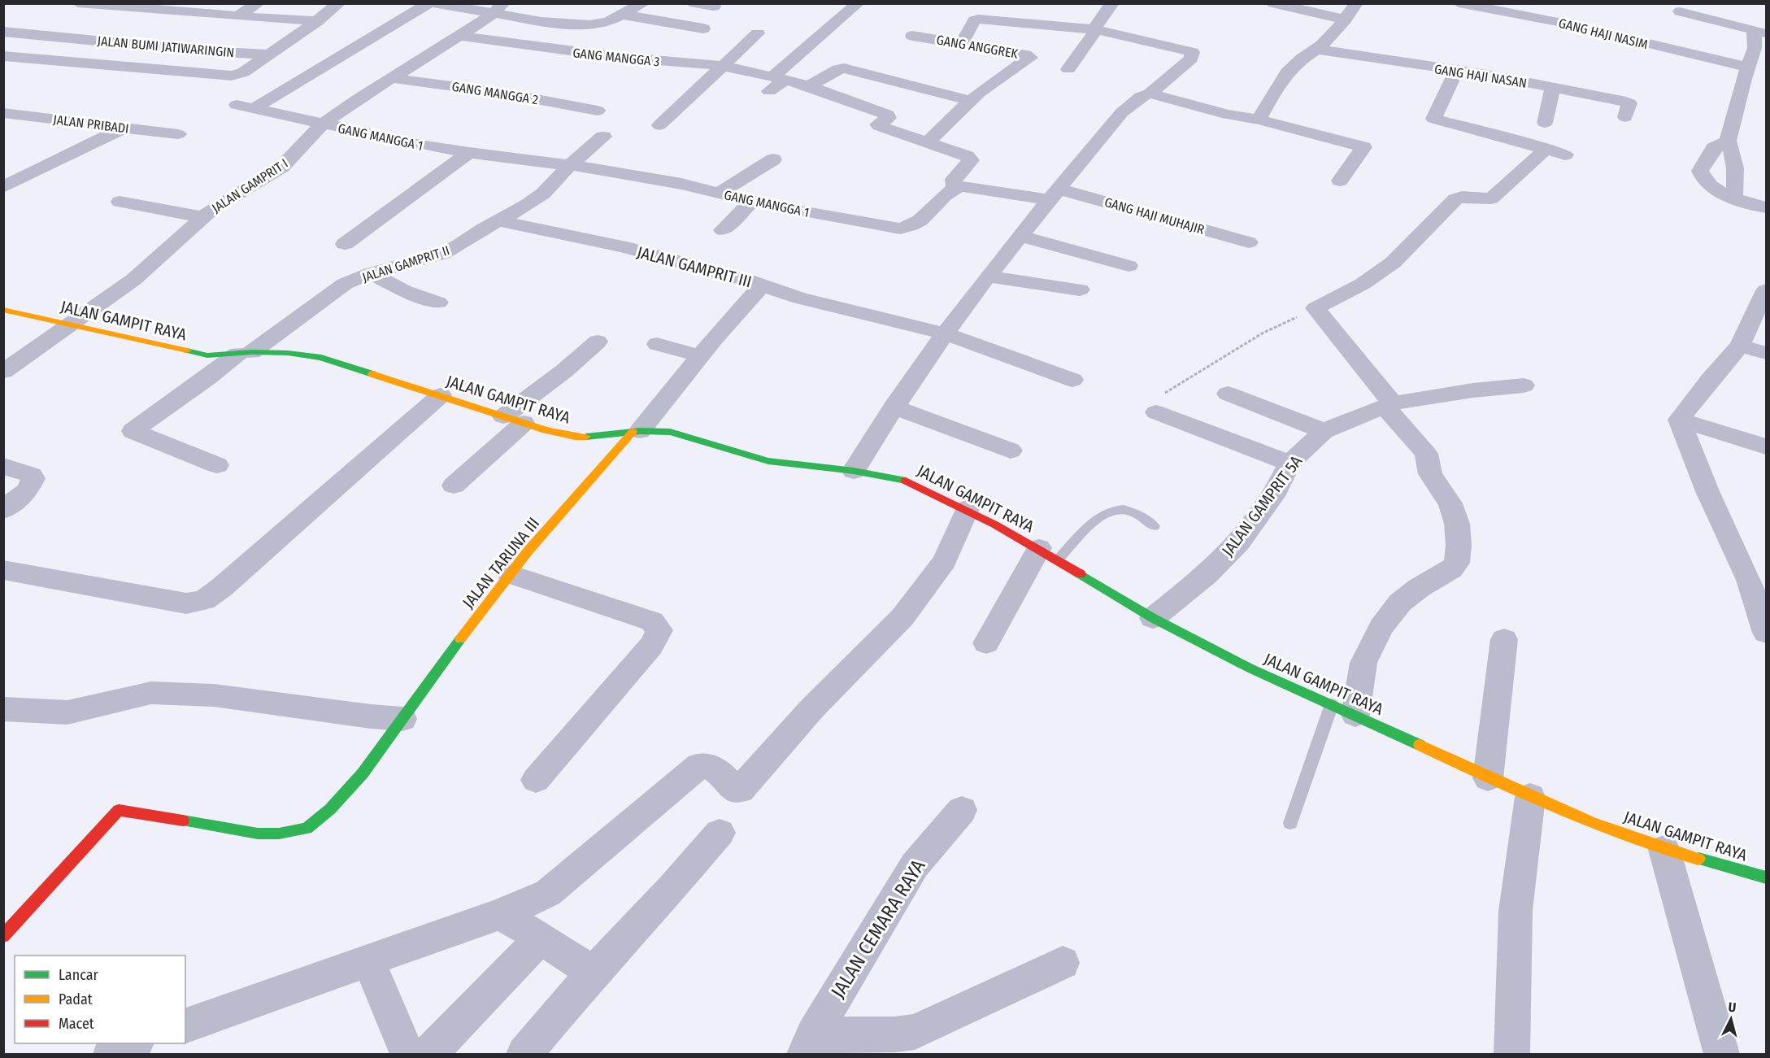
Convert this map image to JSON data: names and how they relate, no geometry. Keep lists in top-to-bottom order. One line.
{"streets":{"street":["GANG HAJI NASIM","JALAN BUMI JATIWARINGIN","GANG ANGGREK","GANG MANGGA 3","GANG HAJI NASAN","GANG MANGGA 2","JALAN PRIBADI","GANG MANGGA 1","JALAN GAMPRIT I","GANG HAJI MUHAJIR","JALAN GAMPRIT II","JALAN GAMPRIT III","JALAN GAMPIT RAYA","JALAN GAMPRIT 5A","JALAN TARUNA III","JALAN CEMARA RAYA"]},"crossings":[["GANG ANGGREK","GANG MANGGA 3"],["GANG MANGGA 3","JALAN GAMPRIT I"],["GANG MANGGA 2","JALAN GAMPRIT I"],["GANG MANGGA 1","JALAN GAMPRIT I"],["GANG MANGGA 1","JALAN GAMPRIT II"],["JALAN GAMPRIT I","JALAN GAMPIT RAYA"],["JALAN GAMPRIT II","JALAN GAMPRIT III"],["JALAN GAMPRIT II","JALAN GAMPIT RAYA"],["JALAN GAMPRIT III","JALAN GAMPIT RAYA"],["JALAN GAMPRIT III","JALAN TARUNA III"],["JALAN GAMPIT RAYA","JALAN GAMPRIT 5A"],["JALAN GAMPIT RAYA","JALAN TARUNA III"]],"legend":["Lancar","Padat","Macet"],"north":"top"}
